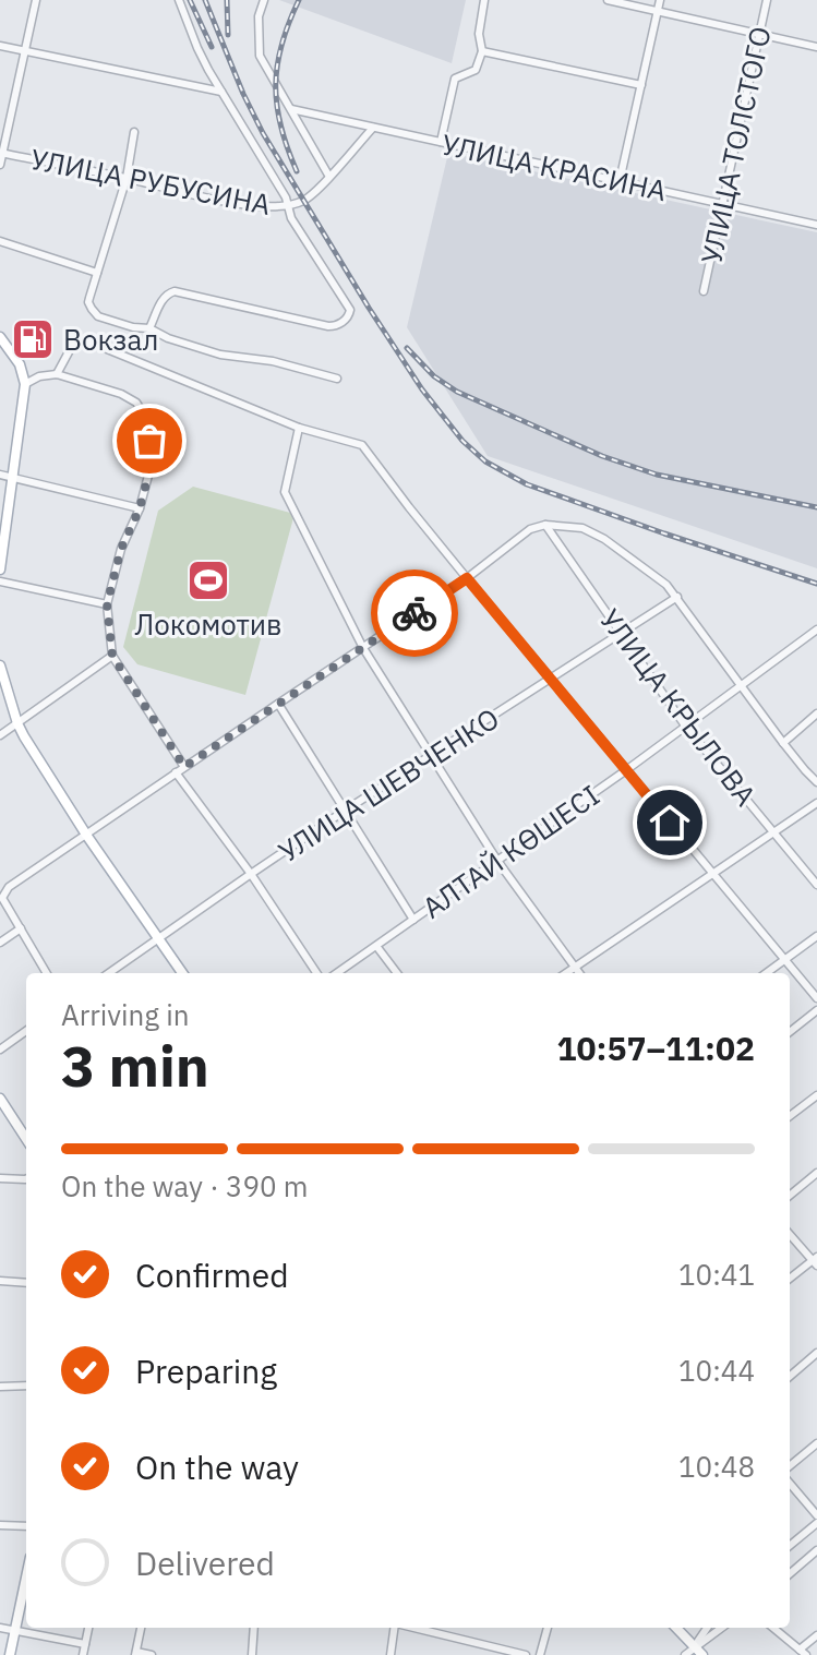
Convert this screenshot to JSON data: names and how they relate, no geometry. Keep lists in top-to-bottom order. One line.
{"streets":{"street":["УЛИЦА ТОЛСТОГО","УЛИЦА КРАСИНА","УЛИЦА РУБУСИНА","УЛИЦА КРЫЛОВА","УЛИЦА ШЕВЧЕНКО","АЛТАЙ КӨШЕСІ"]},"crossings":[["УЛИЦА ТОЛСТОГО","УЛИЦА КРАСИНА"],["УЛИЦА КРАСИНА","УЛИЦА РУБУСИНА"],["УЛИЦА КРЫЛОВА","УЛИЦА ШЕВЧЕНКО"],["УЛИЦА КРЫЛОВА","АЛТАЙ КӨШЕСІ"]],"places":{"fuel station":["Вокзал"],"sports":["Локомотив"]},"page":{"heading":["3 min","Arriving in","10:57–11:02"],"bar":"On the way · 390 m","list":[["Confirmed","10:41"],["Preparing","10:44"],["On the way","10:48"],"Delivered"]}}
